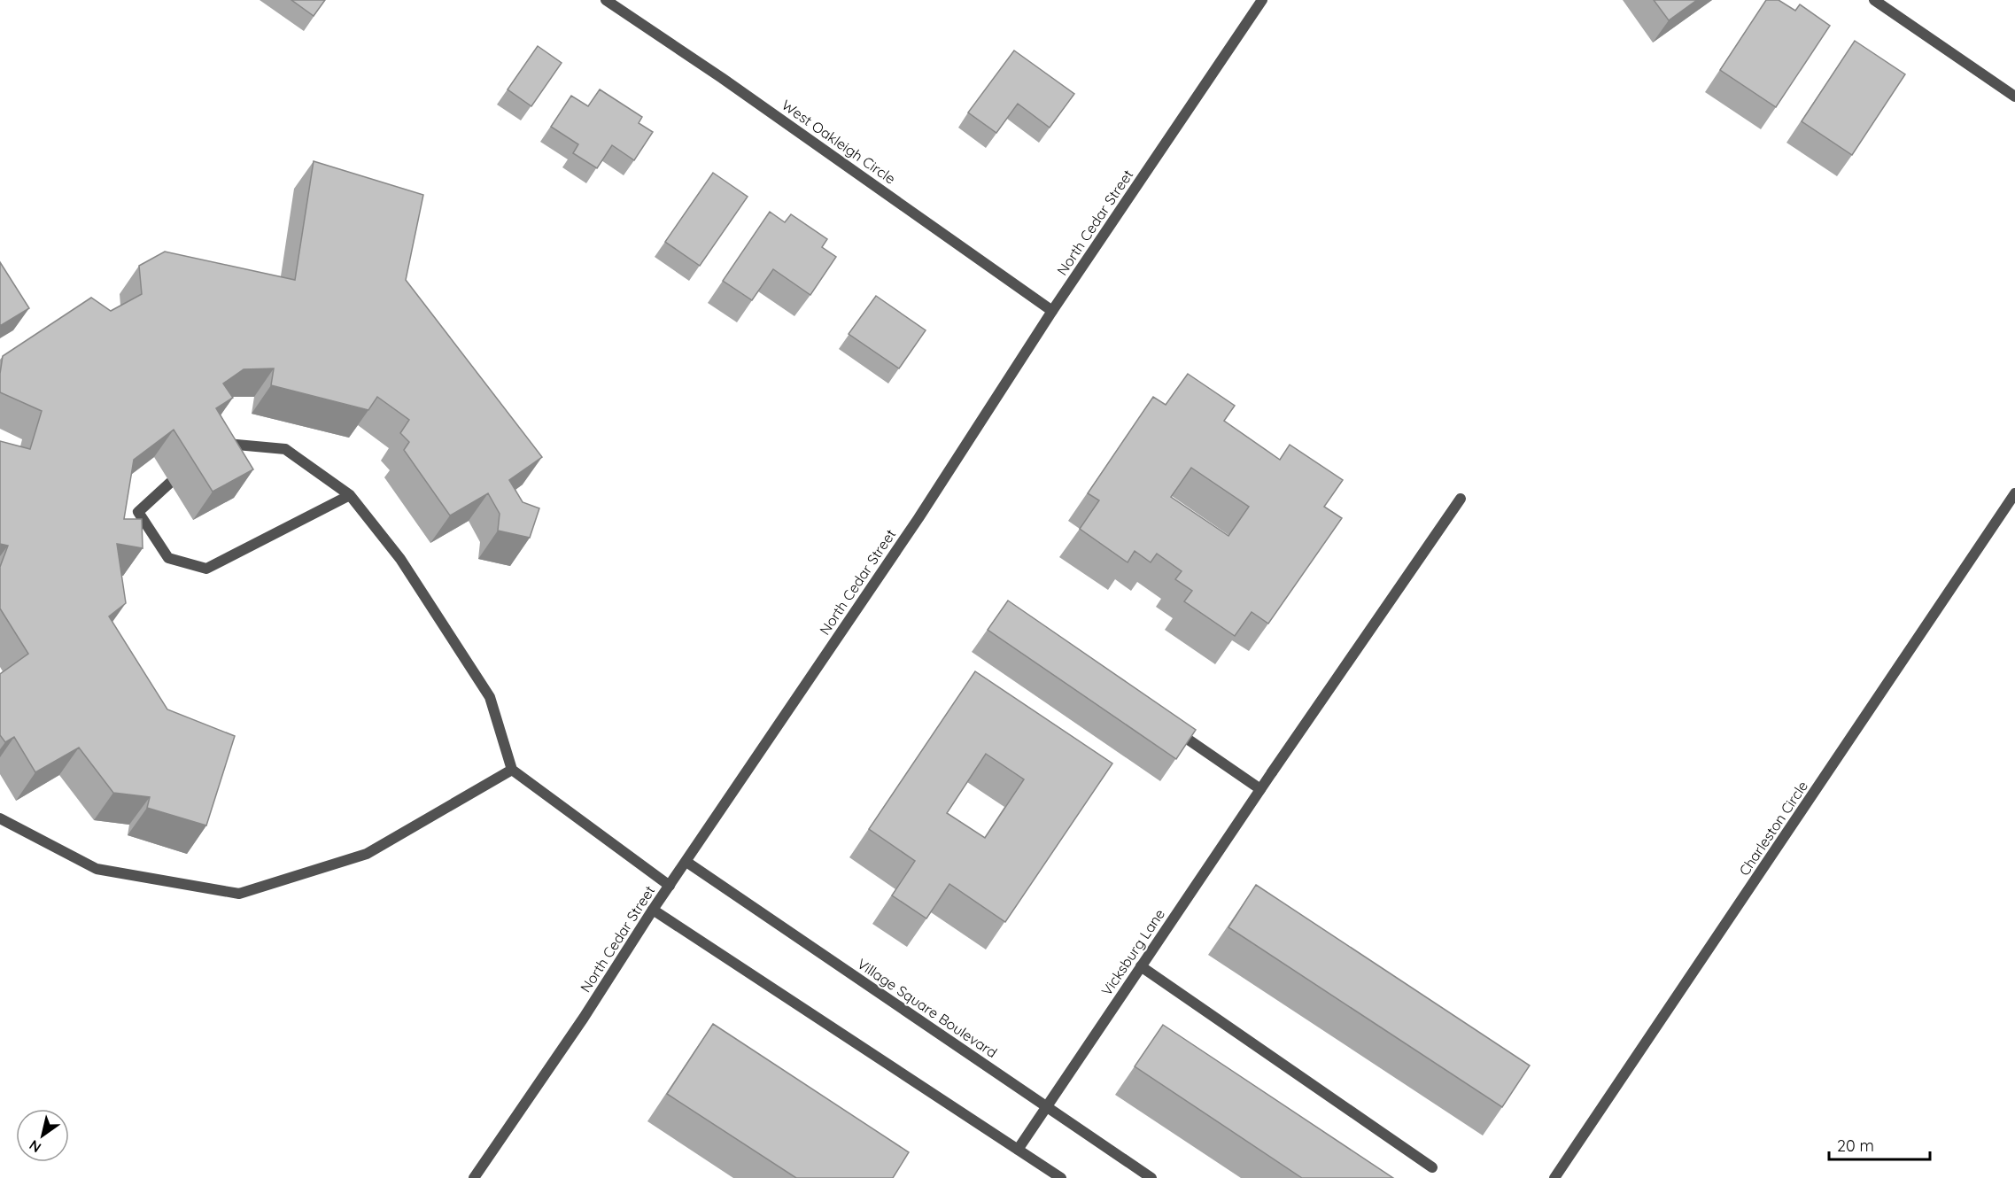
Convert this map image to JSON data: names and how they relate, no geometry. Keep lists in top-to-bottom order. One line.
{"streets":{"street":["West Oakleigh Circle","North Cedar Street","Charleston Circle","Vicksburg Lane","Village Square Boulevard"]},"crossings":[["West Oakleigh Circle","North Cedar Street"],["North Cedar Street","Village Square Boulevard"],["Vicksburg Lane","Village Square Boulevard"]],"scale_bar":"20 m","north":"bottom left"}
